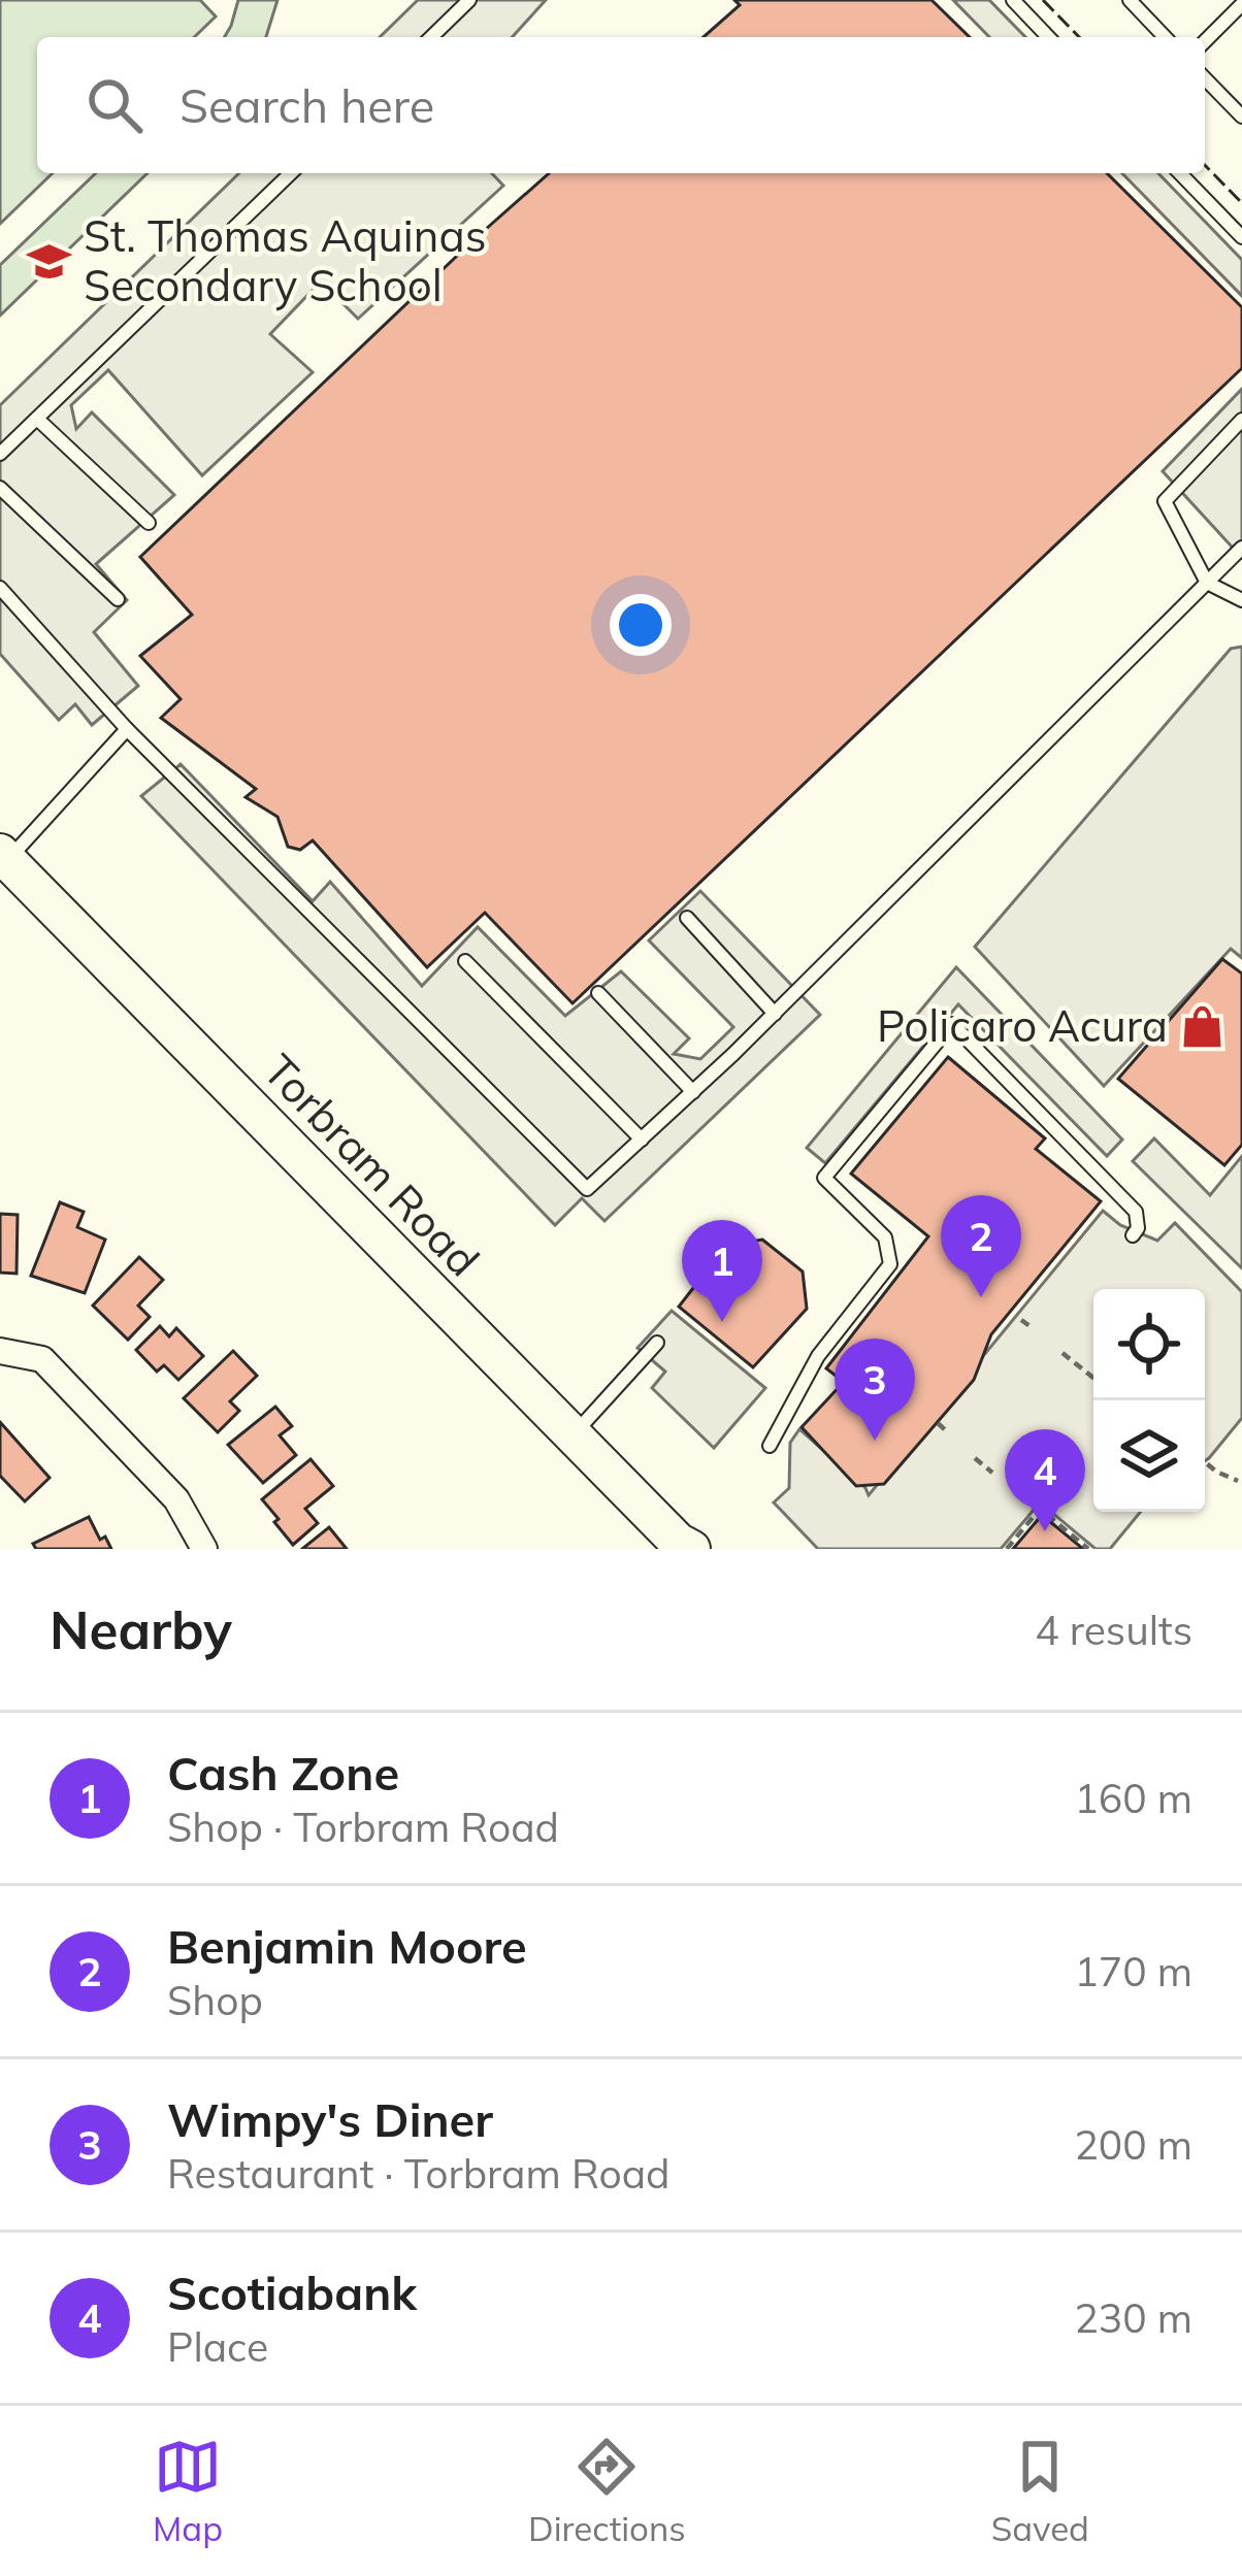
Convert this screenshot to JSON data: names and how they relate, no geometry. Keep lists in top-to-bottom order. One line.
{"streets":{"main road":["Torbram Road"]},"places":{"school or university":["St. Thomas Aquinas Secondary School"],"shop":["Policaro Acura"]},"page":{"search":"Search here","pins":["2","1","3","4"],"heading":["Nearby","4 results"],"list":[{"mark":"1","name":"Cash Zone","note":"Shop · Torbram Road","value":"160 m"},{"mark":"2","name":"Benjamin Moore","note":"Shop","value":"170 m"},{"mark":"3","name":"Wimpy's Diner","note":"Restaurant · Torbram Road","value":"200 m"},{"mark":"4","name":"Scotiabank","note":"Place","value":"230 m"}],"nav":["Map","Directions","Saved"]}}
